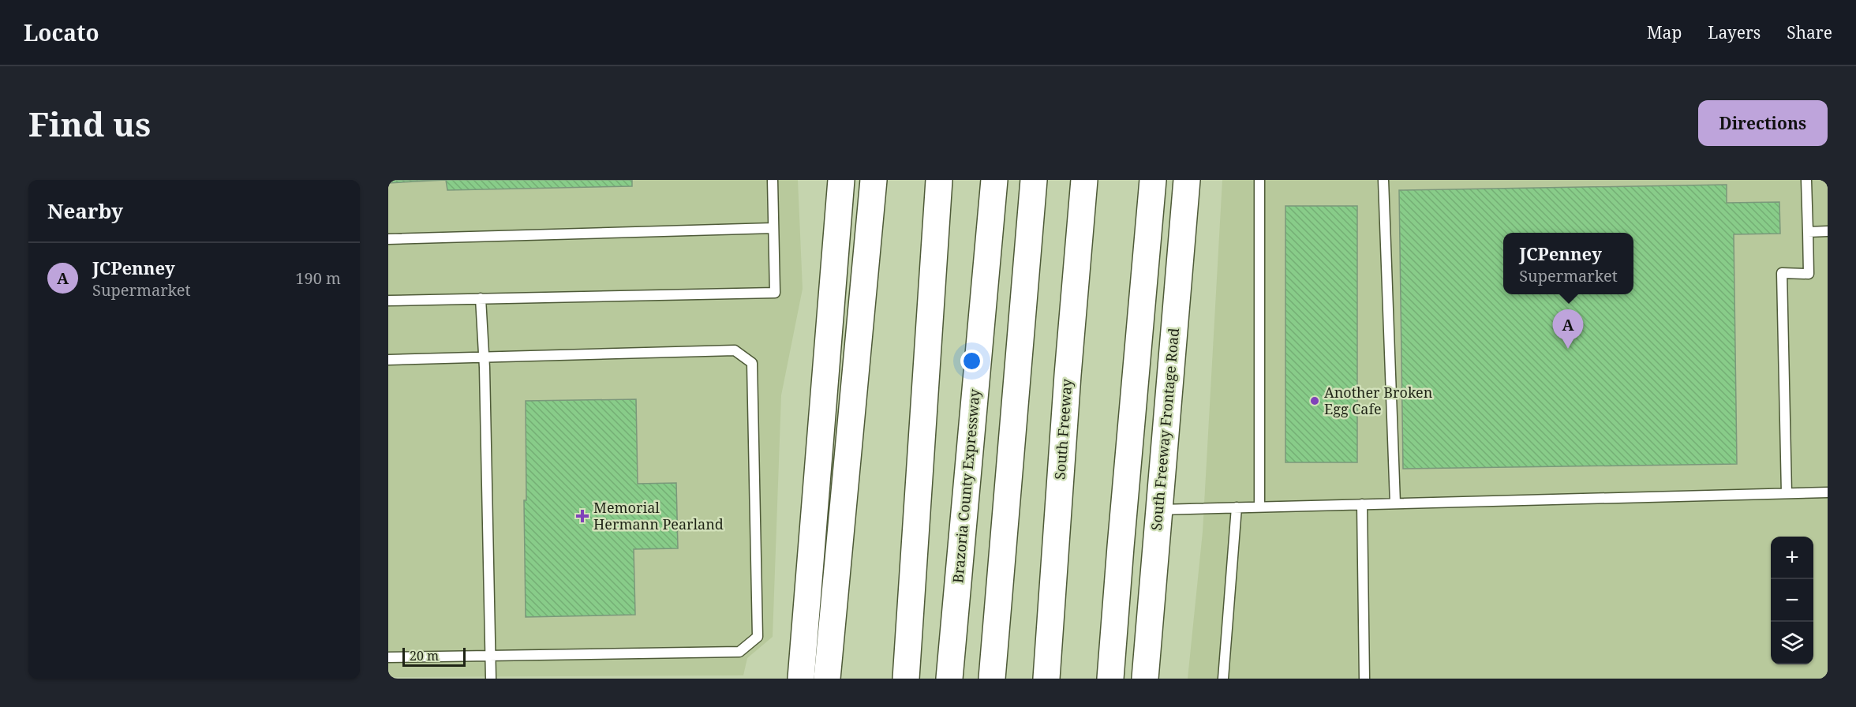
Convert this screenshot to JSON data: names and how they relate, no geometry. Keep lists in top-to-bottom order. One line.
{"streets":{"main road":["South Freeway","South Freeway Frontage Road","Brazoria County Expressway"]},"places":{"other":["Another Broken Egg Cafe"],"health":["Memorial Hermann Pearland"]},"scale_bar":"20 m","page":{"header":"Locato","nav":["Map","Layers","Share"],"buttons":"Directions","title":"Find us","heading":"Nearby","popup":["JCPenney","Supermarket"],"list":[{"mark":"A","name":"JCPenney","note":"Supermarket","value":"190 m"}],"pins":"A","map_buttons":["+","−"],"scale":"20 m"}}
